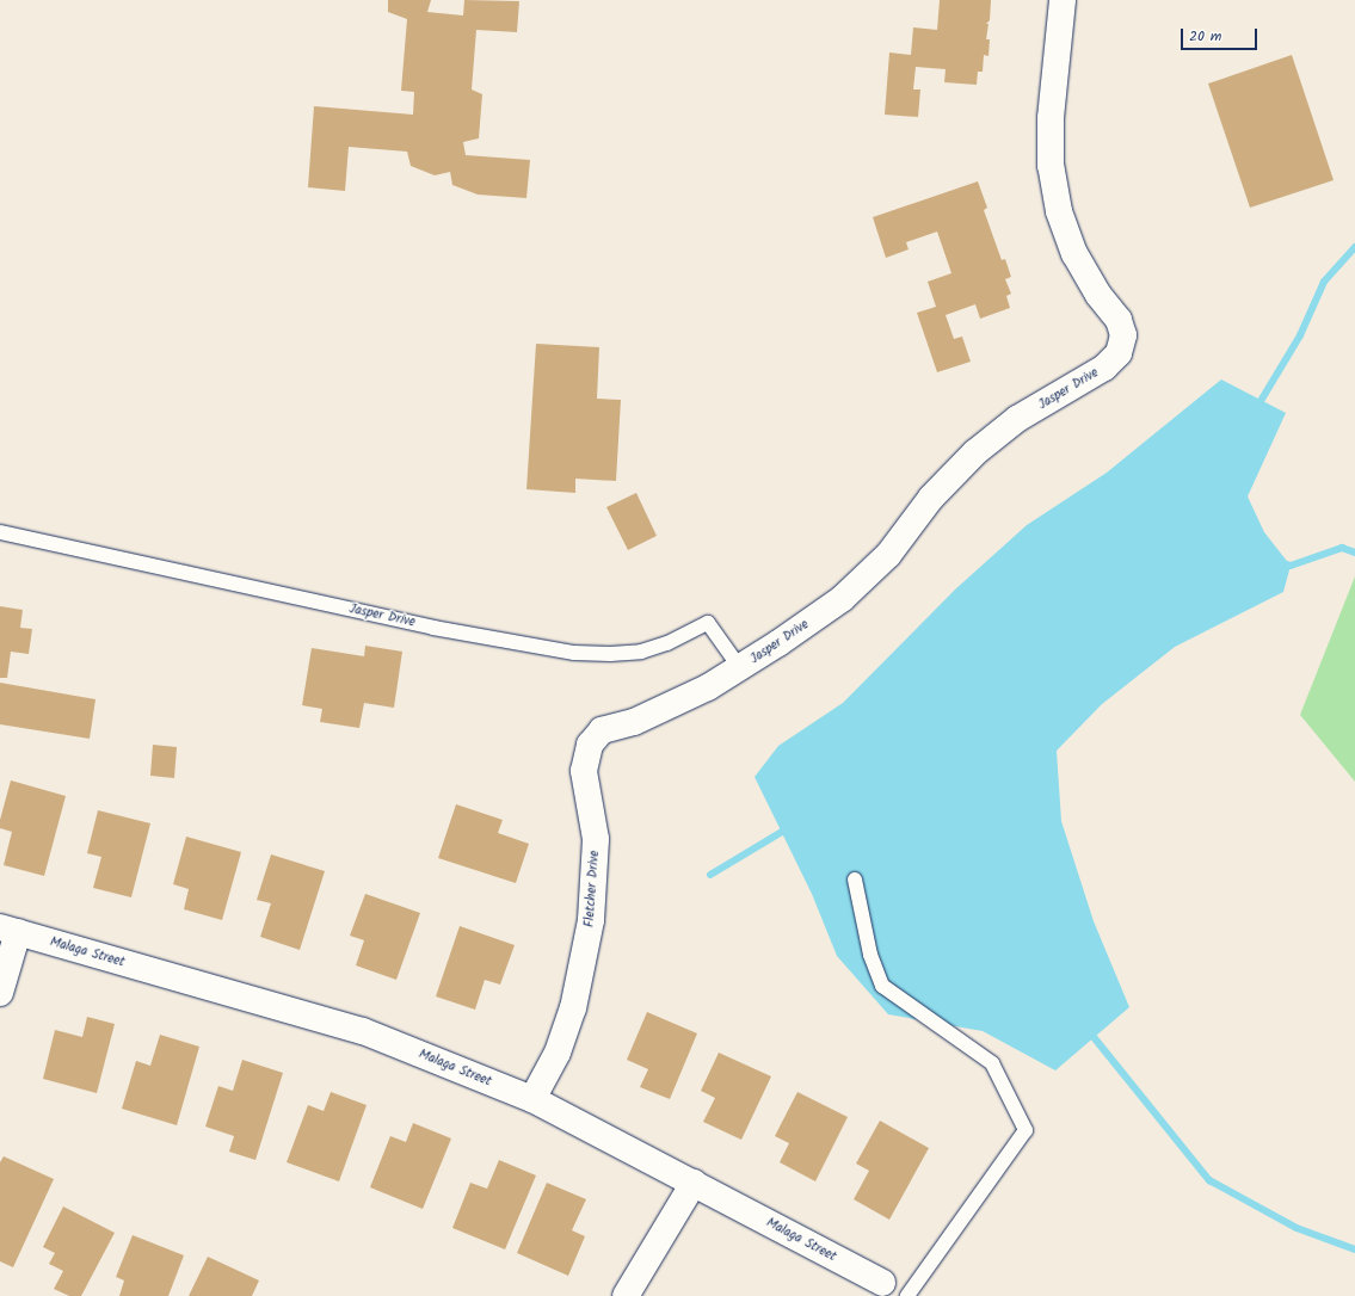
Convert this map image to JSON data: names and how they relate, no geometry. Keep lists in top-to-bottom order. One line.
{"streets":{"street":["Jasper Drive","Fletcher Drive","Malaga Street"]},"crossings":[["Jasper Drive","Fletcher Drive"],["Fletcher Drive","Malaga Street"]],"scale_bar":"20 m"}
